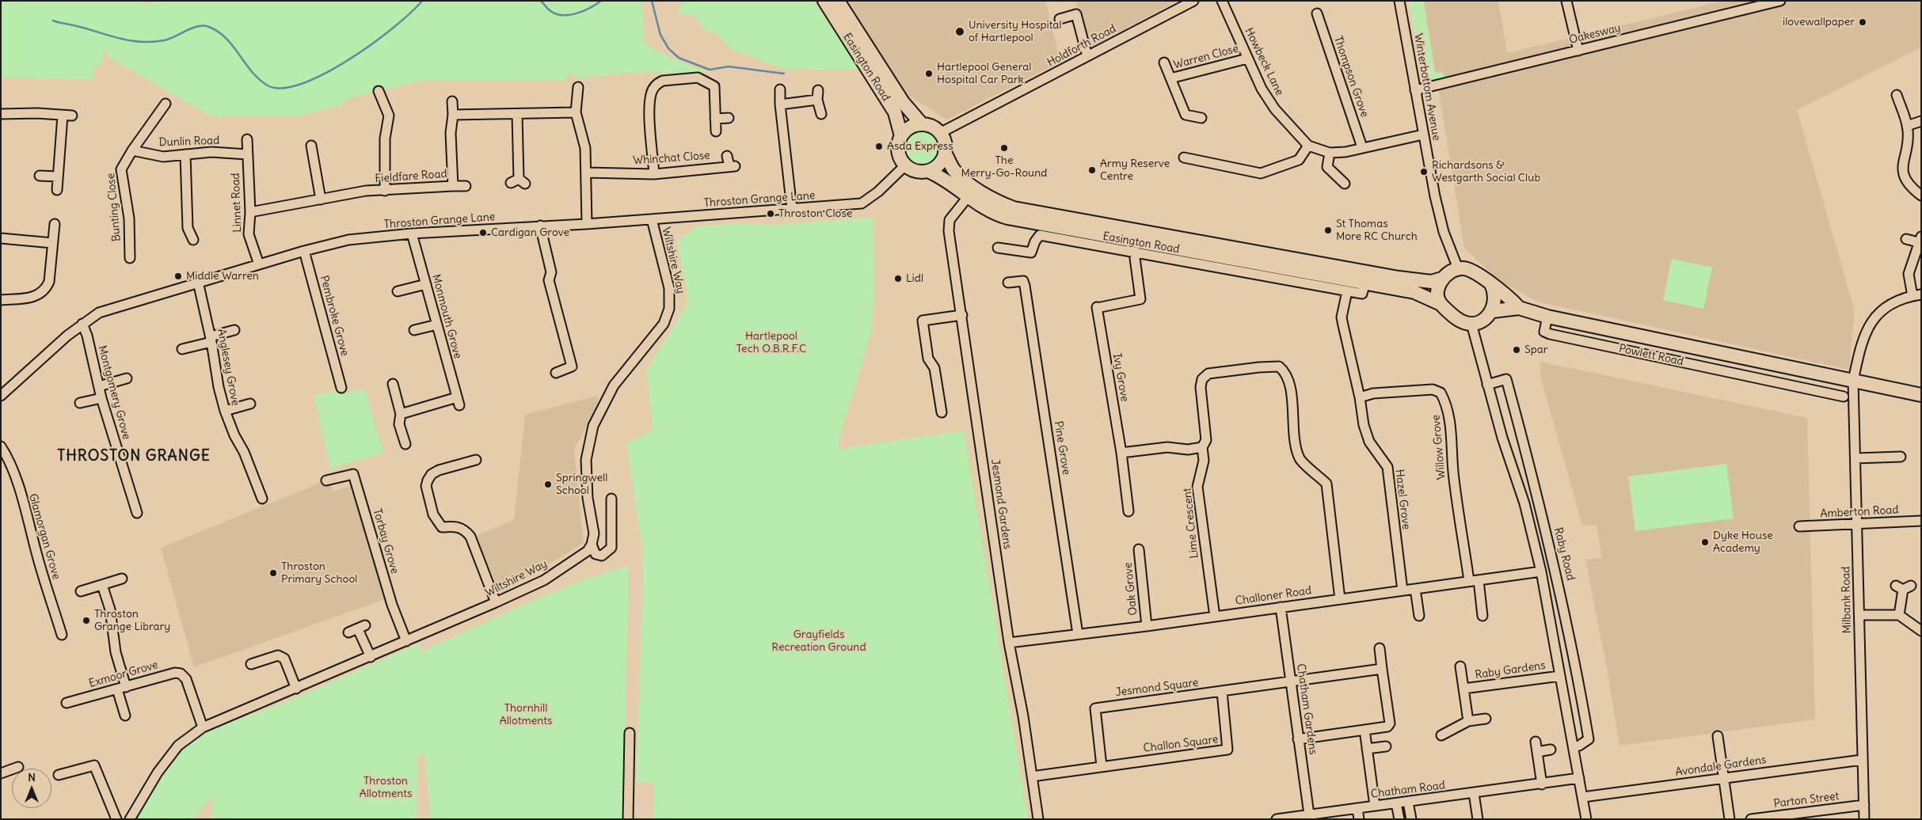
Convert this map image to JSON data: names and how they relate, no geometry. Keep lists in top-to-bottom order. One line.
{"streets":{"highway":["Easington Road","Powlett Road"],"street":["Oakesway","Holdforth Road","Warren Close","Howbeck Lane","Thompson Grove","Winterbottom Avenue","Dunlin Road","Whinchat Close","Fieldfare Road","Throston Grange Lane","Linnet Road","Bunting Close","Wiltshire Way","Pembroke Grove","Monmouth Grove","Anglesey Grove","Ivy Grove","Montgomery Grove","Willow Grove","Pine Grove","Hazel Grove","Jesmond Gardens","Amberton Road","Lime Crescent","Glamorgan Grove","Torbay Grove","Raby Road","Oak Grove","Challoner Road","Milbank Road","Raby Gardens","Exmoor Grove","Jesmond Square","Chatham Gardens","Challon Square","Avondale Gardens","Chatham Road","Parton Street"]},"crossings":[["Oakesway","Winterbottom Avenue"],["Holdforth Road","Easington Road"],["Holdforth Road","Throston Grange Lane"],["Warren Close","Howbeck Lane"],["Howbeck Lane","Thompson Grove"],["Howbeck Lane","Winterbottom Avenue"],["Easington Road","Winterbottom Avenue"],["Easington Road","Throston Grange Lane"],["Easington Road","Powlett Road"],["Easington Road","Ivy Grove"],["Easington Road","Hazel Grove"],["Easington Road","Jesmond Gardens"],["Winterbottom Avenue","Powlett Road"],["Dunlin Road","Linnet Road"],["Dunlin Road","Bunting Close"],["Fieldfare Road","Linnet Road"],["Throston Grange Lane","Linnet Road"],["Throston Grange Lane","Wiltshire Way"],["Throston Grange Lane","Pembroke Grove"],["Throston Grange Lane","Monmouth Grove"],["Throston Grange Lane","Anglesey Grove"],["Throston Grange Lane","Montgomery Grove"],["Wiltshire Way","Torbay Grove"],["Wiltshire Way","Exmoor Grove"],["Powlett Road","Milbank Road"],["Willow Grove","Hazel Grove"],["Willow Grove","Challoner Road"],["Pine Grove","Challoner Road"],["Hazel Grove","Challoner Road"],["Jesmond Gardens","Challoner Road"],["Jesmond Gardens","Challon Square"],["Amberton Road","Milbank Road"],["Lime Crescent","Challoner Road"],["Oak Grove","Challoner Road"],["Challoner Road","Chatham Gardens"],["Milbank Road","Avondale Gardens"],["Milbank Road","Parton Street"],["Jesmond Square","Challon Square"],["Chatham Gardens","Chatham Road"]],"districts":["THROSTON GRANGE"],"parks":["Hartlepool Tech O.B.R.F.C","Grayfields Recreation Ground","Thornhill Allotments","Throston Allotments"],"places":["ilovewallpaper","University Hospital of Hartlepool","Hartlepool General Hospital Car Park","Asda Express","The Merry-Go-Round","Army Reserve Centre","Richardsons & Westgarth Social Club","Throston Close","St Thomas More RC Church","Cardigan Grove","Middle Warren","Lidl","Spar","Springwell School","Dyke House Academy","Throston Primary School","Throston Grange Library"],"north":"top"}
